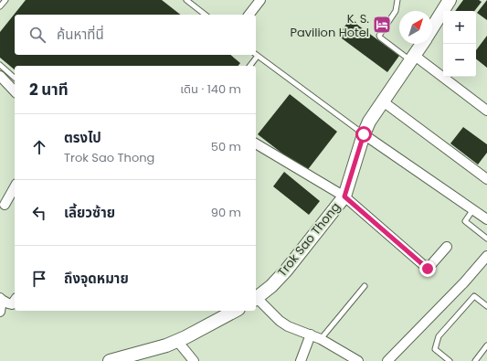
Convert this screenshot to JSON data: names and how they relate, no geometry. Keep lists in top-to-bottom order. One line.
{"streets":{"street":["Trok Sao Thong"]},"places":{"hotel":["K. S. Pavilion Hotel"]},"north":"top right","page":{"map_buttons":["+","−"],"search":"ค้นหาที่นี่","heading":["2 นาที","เดิน · 140 m"],"list":[["ตรงไป","Trok Sao Thong","50 m"],["เลี้ยวซ้าย","90 m"],"ถึงจุดหมาย"]}}
